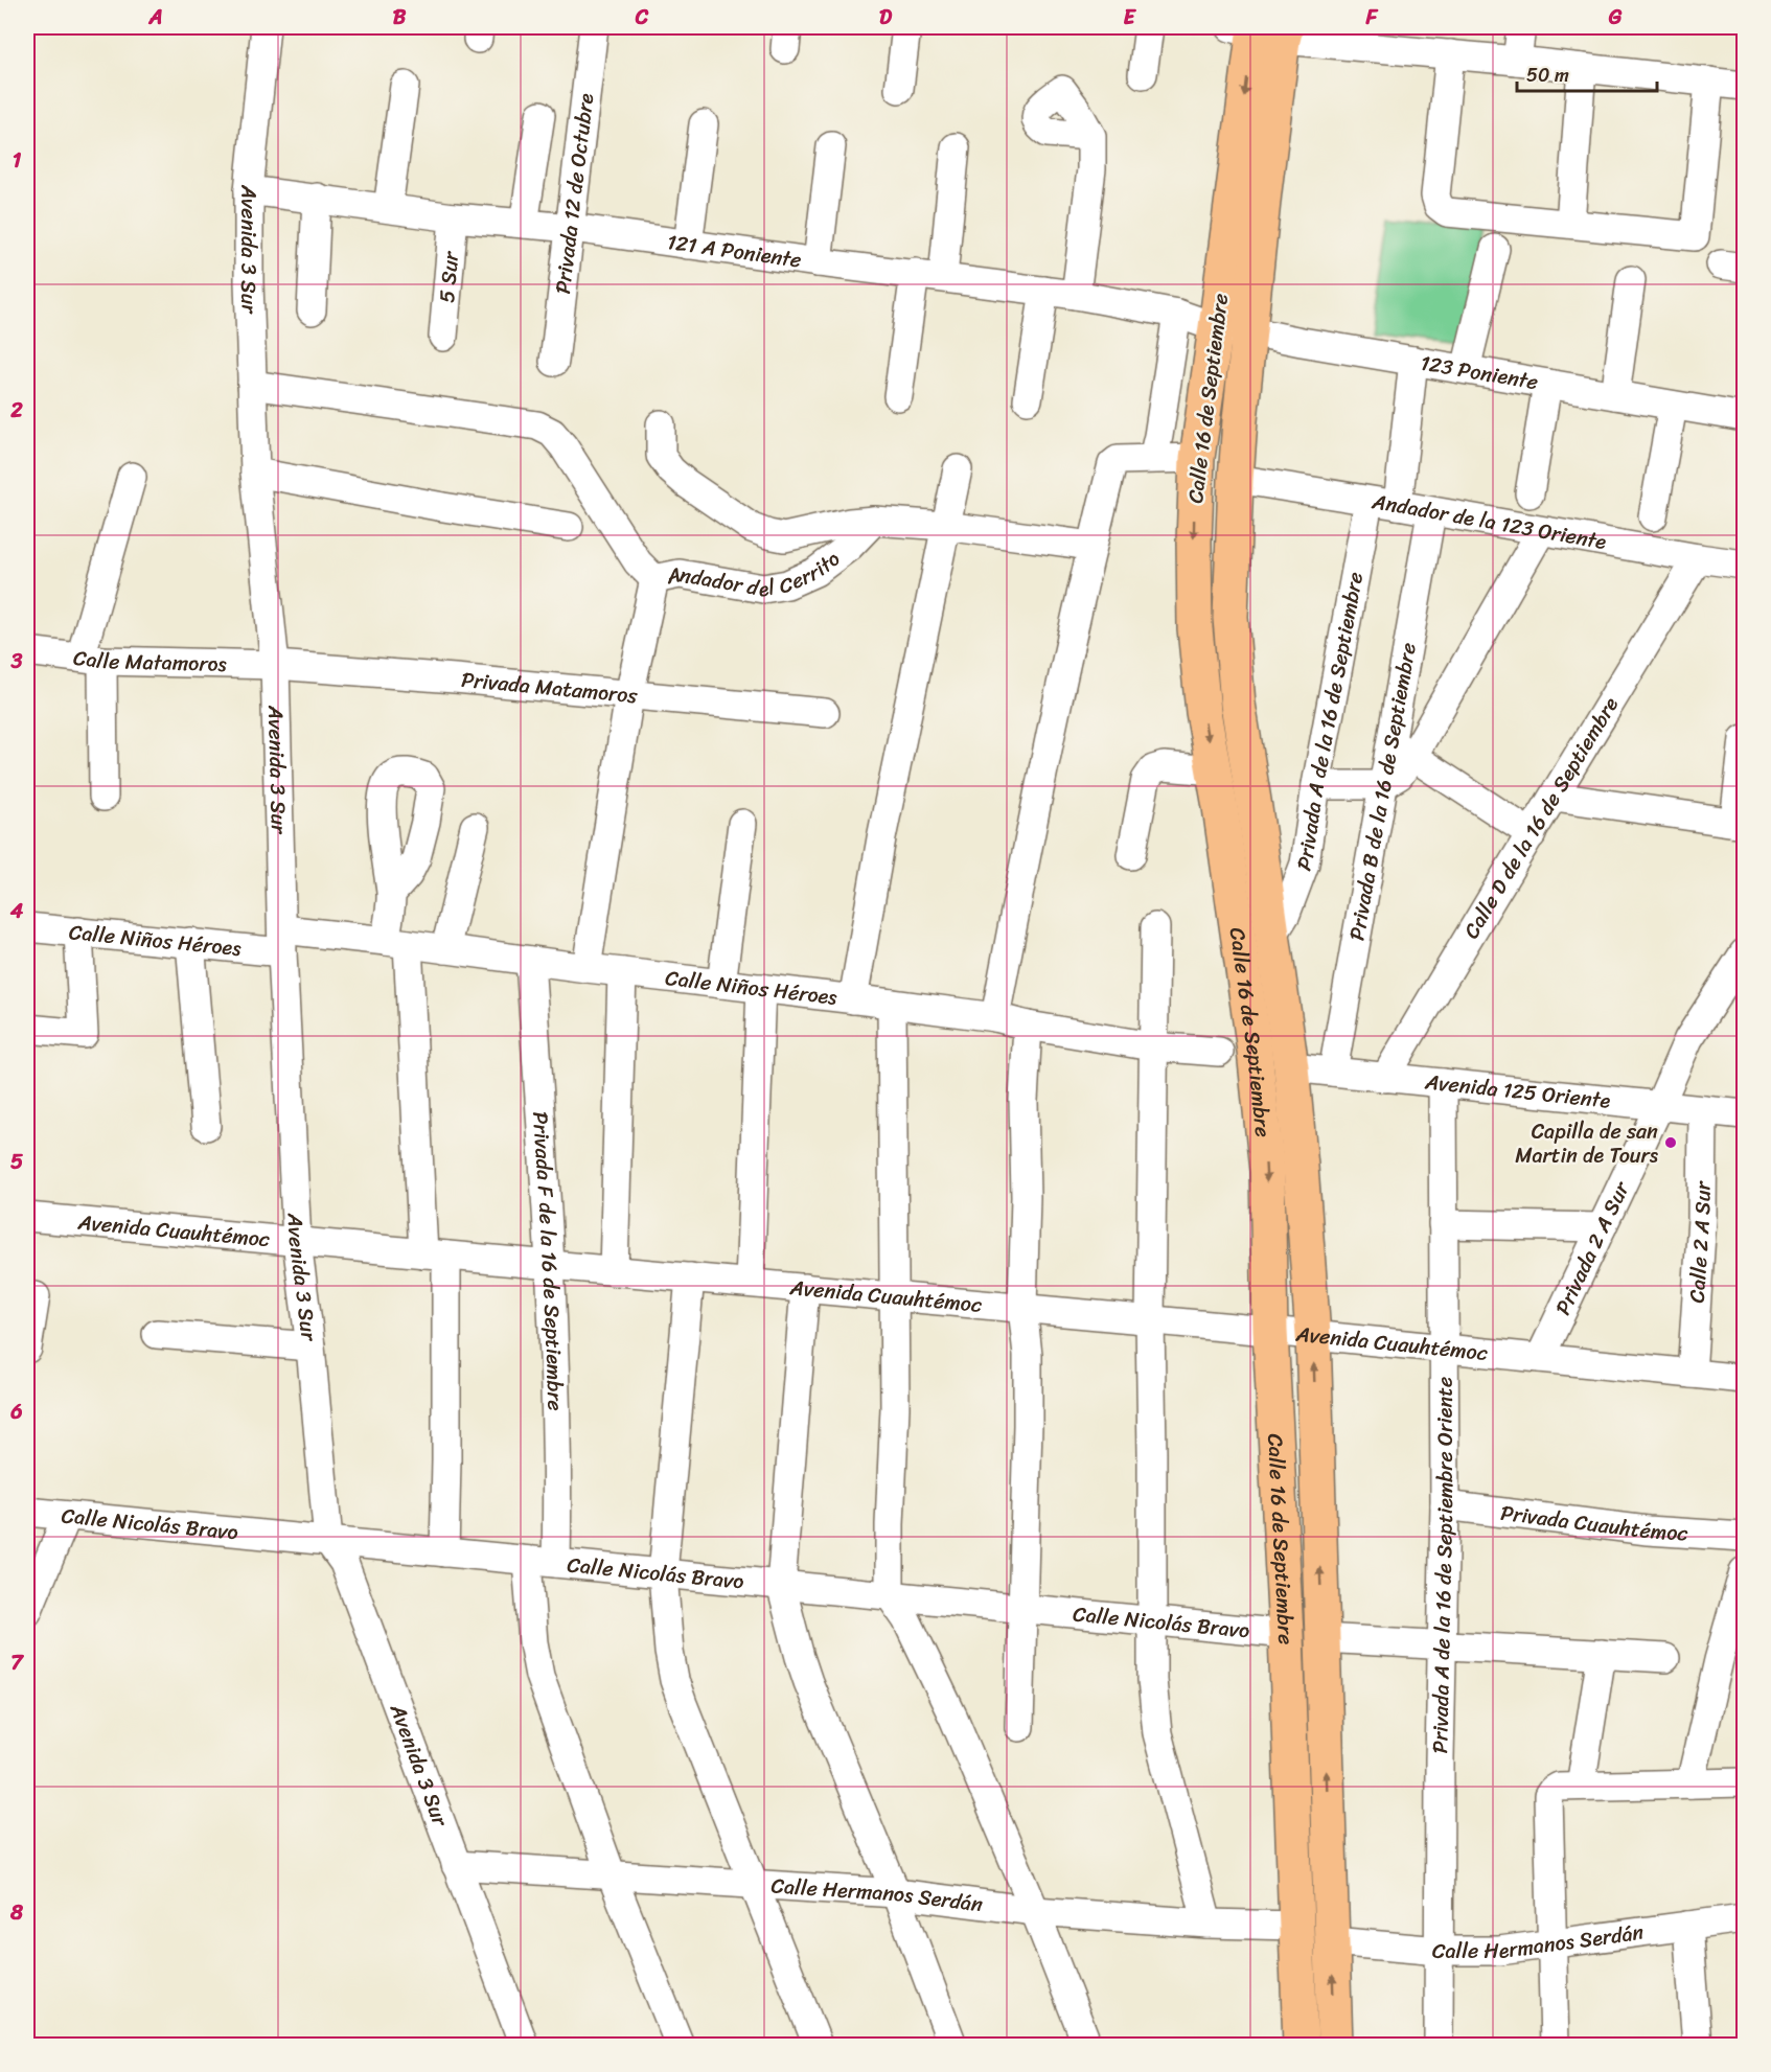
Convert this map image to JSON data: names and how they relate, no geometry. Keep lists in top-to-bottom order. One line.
{"streets":{"main road":["Calle 16 de Septiembre"],"street":["Privada 12 de Octubre","Avenida 3 Sur","121 A Poniente","5 Sur","123 Poniente","Andador de la 123 Oriente","Andador del Cerrito","Calle Matamoros","Privada Matamoros","Privada A de la 16 de Septiembre","Privada B de la 16 de Septiembre","Calle D de la 16 de Septiembre","Calle Niños Héroes","Avenida 125 Oriente","Avenida Cuauhtémoc","Calle 2 A Sur","Privada 2 A Sur","Privada F de la 16 de Septiembre","Privada Cuauhtémoc","Calle Nicolás Bravo","Privada A de la 16 de Septiembre Oriente","Calle Hermanos Serdán"]},"crossings":[["Privada 12 de Octubre","121 A Poniente"],["Avenida 3 Sur","121 A Poniente"],["Avenida 3 Sur","Andador del Cerrito"],["Avenida 3 Sur","Calle Matamoros"],["Avenida 3 Sur","Privada Matamoros"],["Avenida 3 Sur","Calle Niños Héroes"],["Avenida 3 Sur","Avenida Cuauhtémoc"],["Avenida 3 Sur","Calle Nicolás Bravo"],["Avenida 3 Sur","Calle Hermanos Serdán"],["121 A Poniente","5 Sur"],["121 A Poniente","123 Poniente"],["121 A Poniente","Calle 16 de Septiembre"],["123 Poniente","Calle 16 de Septiembre"],["Calle 16 de Septiembre","Andador de la 123 Oriente"],["Calle 16 de Septiembre","Privada A de la 16 de Septiembre"],["Calle 16 de Septiembre","Avenida 125 Oriente"],["Calle 16 de Septiembre","Avenida Cuauhtémoc"],["Calle 16 de Septiembre","Calle Nicolás Bravo"],["Calle 16 de Septiembre","Calle Hermanos Serdán"],["Andador de la 123 Oriente","Privada A de la 16 de Septiembre"],["Andador de la 123 Oriente","Privada B de la 16 de Septiembre"],["Andador de la 123 Oriente","Calle D de la 16 de Septiembre"],["Calle Matamoros","Privada Matamoros"],["Privada B de la 16 de Septiembre","Avenida 125 Oriente"],["Calle D de la 16 de Septiembre","Avenida 125 Oriente"],["Calle Niños Héroes","Privada F de la 16 de Septiembre"],["Avenida 125 Oriente","Calle 2 A Sur"],["Avenida 125 Oriente","Privada 2 A Sur"],["Avenida 125 Oriente","Privada A de la 16 de Septiembre Oriente"],["Avenida Cuauhtémoc","Calle 2 A Sur"],["Avenida Cuauhtémoc","Privada 2 A Sur"],["Avenida Cuauhtémoc","Privada F de la 16 de Septiembre"],["Avenida Cuauhtémoc","Privada A de la 16 de Septiembre Oriente"],["Privada F de la 16 de Septiembre","Calle Nicolás Bravo"],["Privada Cuauhtémoc","Privada A de la 16 de Septiembre Oriente"],["Privada A de la 16 de Septiembre Oriente","Calle Hermanos Serdán"]],"places":["Capilla de san Martin de Tours"],"scale_bar":"50 m","grid":{"columns":["A","B","C","D","E","F","G"],"rows":["1","2","3","4","5","6","7","8"]}}
